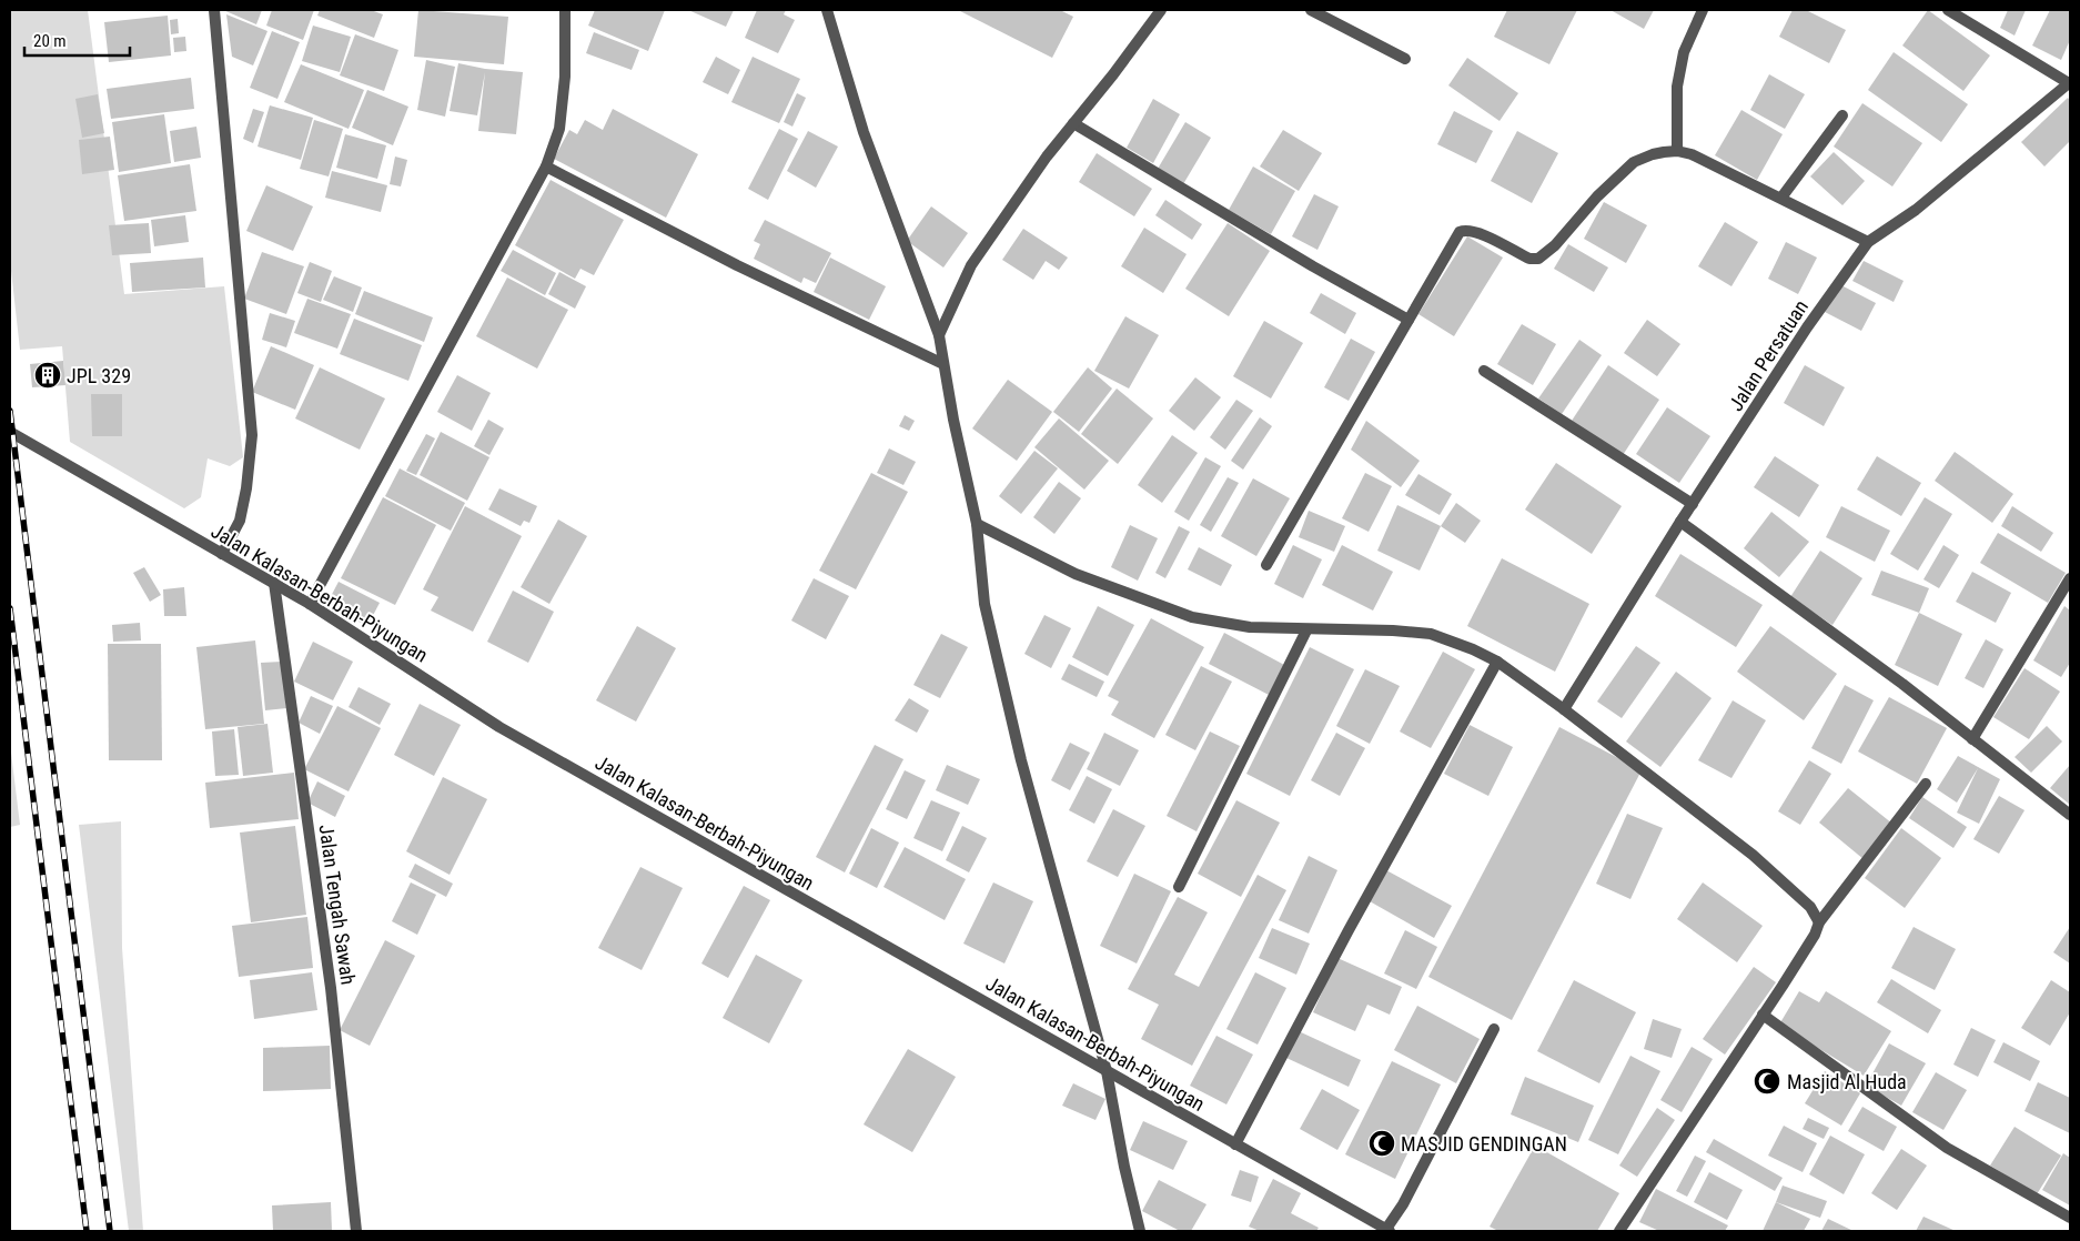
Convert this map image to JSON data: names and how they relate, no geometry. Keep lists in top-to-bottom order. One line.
{"streets":{"street":["Jalan Persatuan","Jalan Kalasan-Berbah-Piyungan","Jalan Tengah Sawah"]},"crossings":[["Jalan Kalasan-Berbah-Piyungan","Jalan Tengah Sawah"]],"places":{"building":["JPL 329"],"mosque":["Masjid Al Huda","MASJID GENDINGAN"]},"scale_bar":"20 m"}
